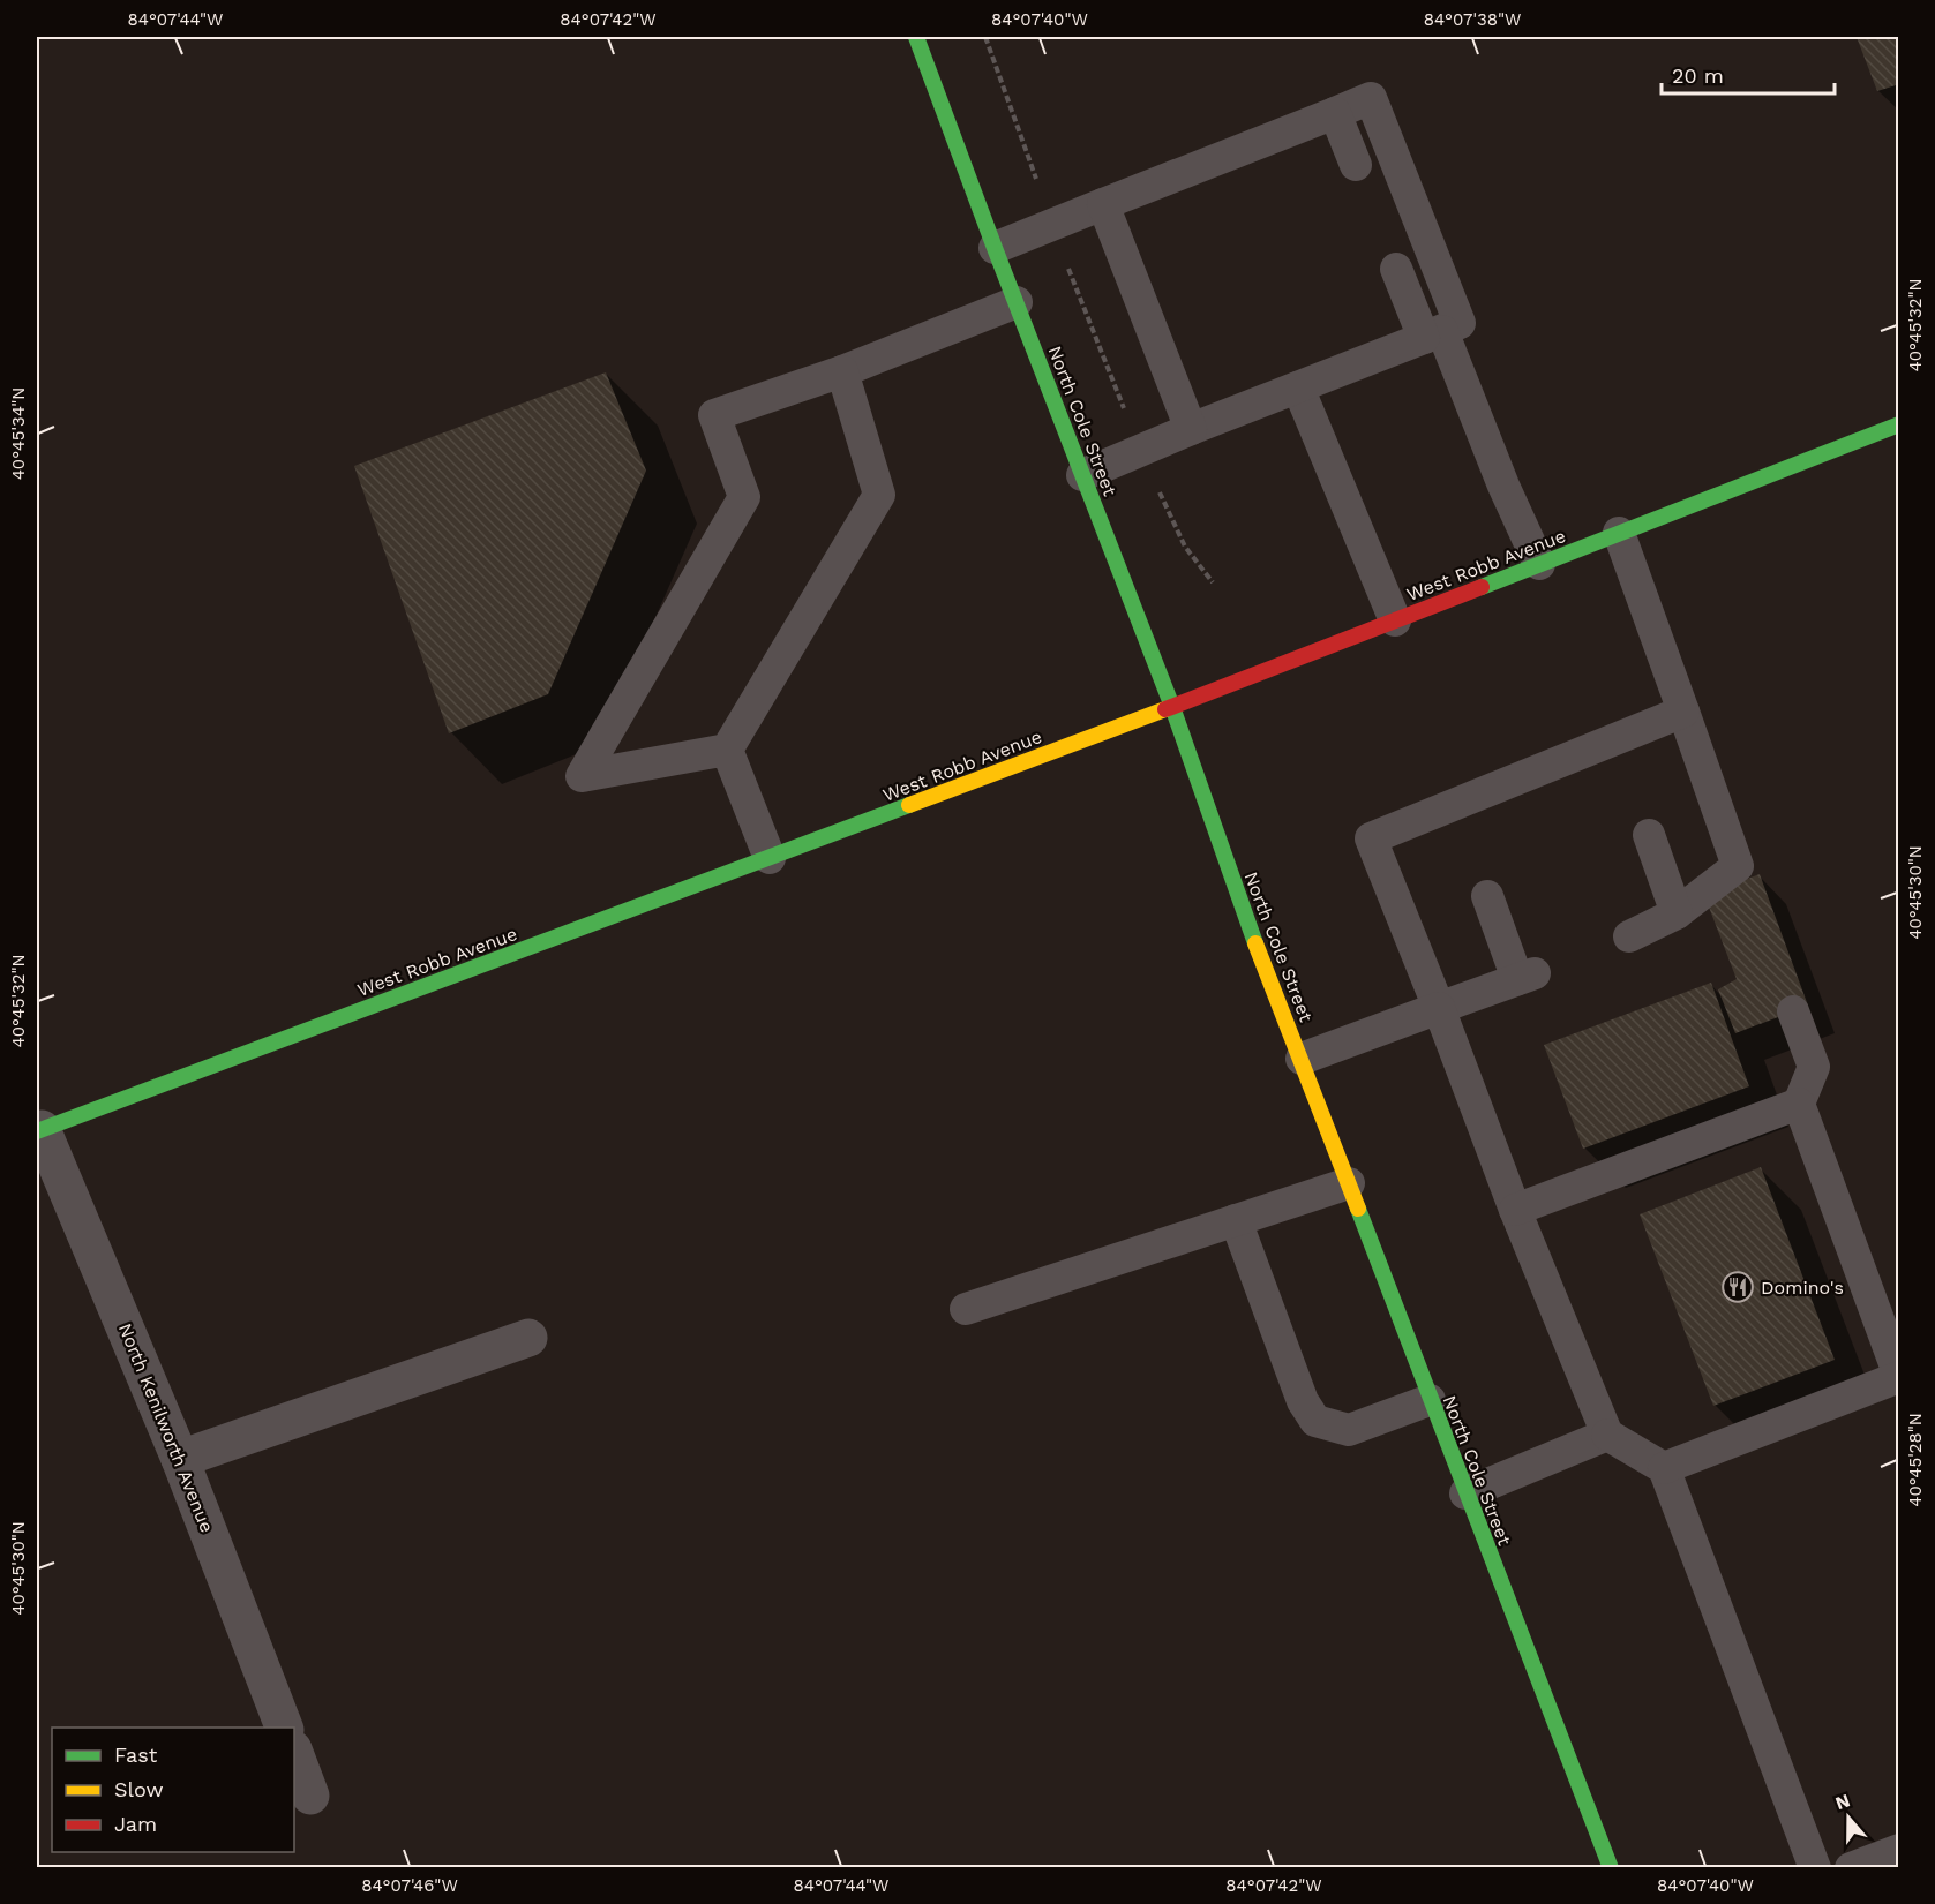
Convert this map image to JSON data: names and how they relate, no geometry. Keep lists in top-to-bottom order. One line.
{"streets":{"street":["North Cole Street","West Robb Avenue","North Kenilworth Avenue"]},"crossings":[["North Cole Street","West Robb Avenue"],["West Robb Avenue","North Kenilworth Avenue"]],"places":{"restaurant":["Domino's"]},"legend":["Fast","Slow","Jam"],"scale_bar":"20 m","north":"top","coordinates":["84°07'44\"W","84°07'42\"W","84°07'40\"W","84°07'38\"W","40°45'32\"N","40°45'34\"N","40°45'30\"N","40°45'28\"N","84°07'46\"W"]}
